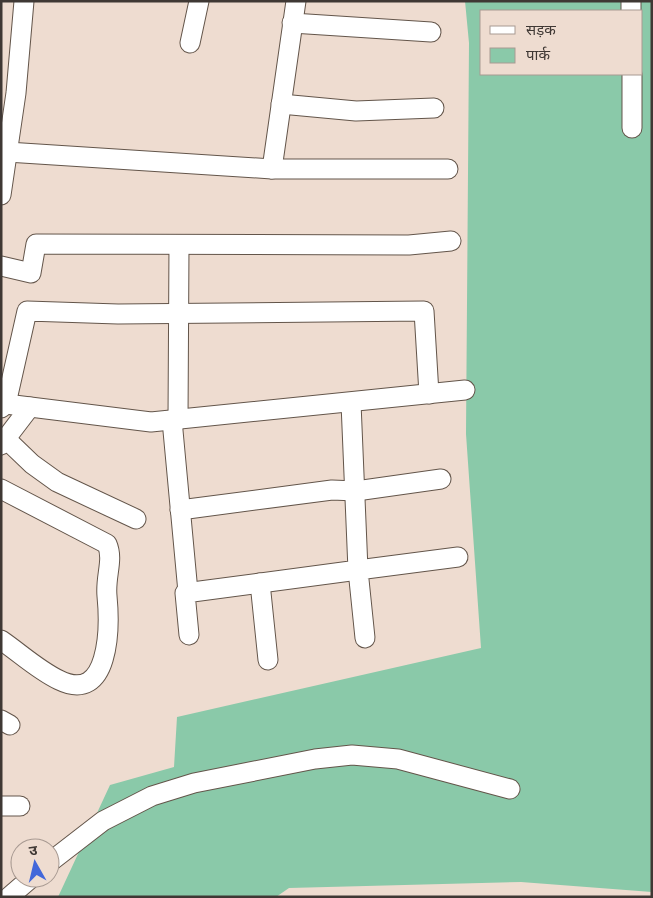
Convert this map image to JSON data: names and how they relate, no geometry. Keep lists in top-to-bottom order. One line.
{"legend":["सड़क","पार्क"],"north":"top"}
